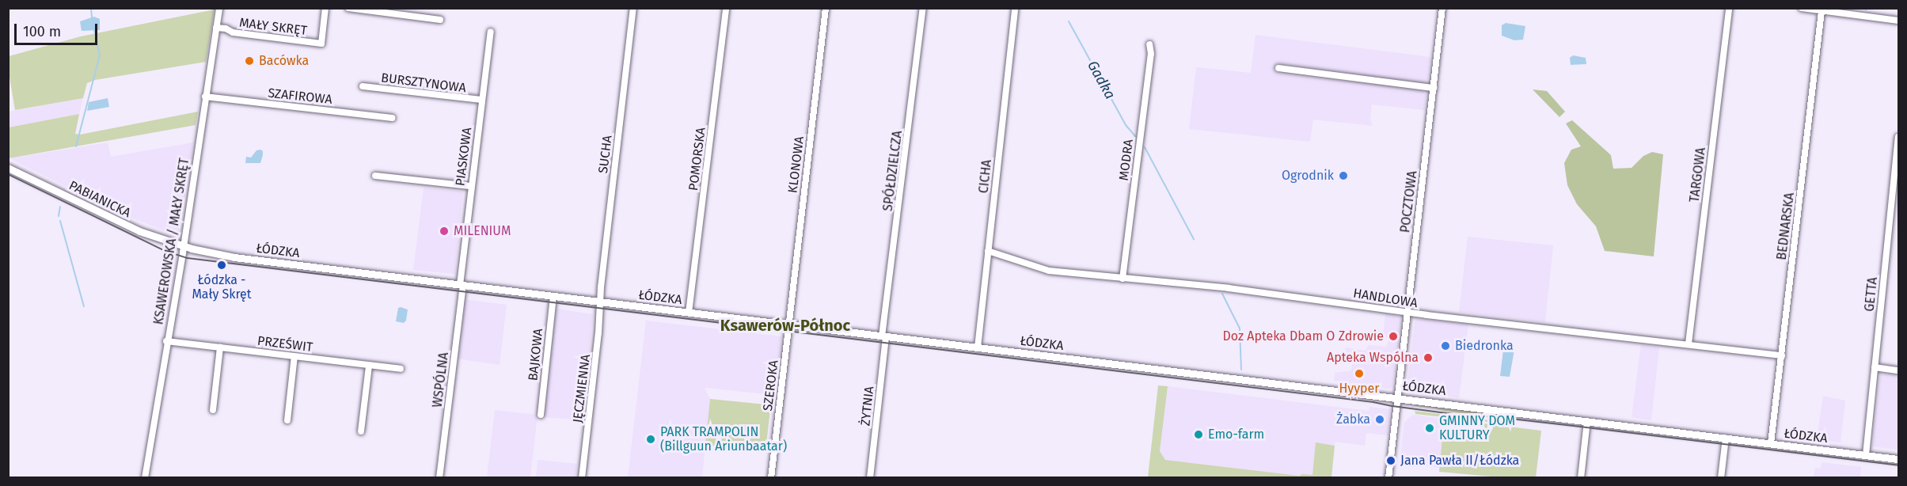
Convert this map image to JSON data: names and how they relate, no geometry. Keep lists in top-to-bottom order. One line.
{"streets":{"main road":["PABIANICKA","ŁÓDZKA"],"street":["MAŁY SKRĘT","BURSZTYNOWA","SZAFIROWA","SUCHA","PIASKOWA","POMORSKA","MODRA","KLONOWA","SPÓŁDZIELCZA","TARGOWA","CICHA","POCZTOWA","BEDNARSKA","KSAWEROWSKA / MAŁY SKRĘT","GETTA","HANDLOWA","PRZEŚWIT","BAJKOWA","WSPÓLNA","SZEROKA","JĘCZMIENNA","ŻYTNIA"]},"crossings":[["MAŁY SKRĘT","KSAWEROWSKA / MAŁY SKRĘT"],["BURSZTYNOWA","PIASKOWA"],["SZAFIROWA","KSAWEROWSKA / MAŁY SKRĘT"],["SUCHA","ŁÓDZKA"],["SUCHA","JĘCZMIENNA"],["PIASKOWA","ŁÓDZKA"],["PIASKOWA","WSPÓLNA"],["POMORSKA","ŁÓDZKA"],["MODRA","HANDLOWA"],["KLONOWA","ŁÓDZKA"],["KLONOWA","SZEROKA"],["SPÓŁDZIELCZA","ŁÓDZKA"],["SPÓŁDZIELCZA","ŻYTNIA"],["TARGOWA","HANDLOWA"],["CICHA","ŁÓDZKA"],["CICHA","HANDLOWA"],["PABIANICKA","KSAWEROWSKA / MAŁY SKRĘT"],["PABIANICKA","ŁÓDZKA"],["POCZTOWA","ŁÓDZKA"],["POCZTOWA","HANDLOWA"],["BEDNARSKA","ŁÓDZKA"],["BEDNARSKA","HANDLOWA"],["KSAWEROWSKA / MAŁY SKRĘT","ŁÓDZKA"],["KSAWEROWSKA / MAŁY SKRĘT","PRZEŚWIT"],["ŁÓDZKA","GETTA"],["ŁÓDZKA","BAJKOWA"],["ŁÓDZKA","WSPÓLNA"],["ŁÓDZKA","SZEROKA"],["ŁÓDZKA","JĘCZMIENNA"],["ŁÓDZKA","ŻYTNIA"]],"districts":["Ksawerów-Północ"],"water":["Gadka"],"places":["Bacówka","Ogrodnik","MILENIUM","Łódzka - Mały Skręt","Doz Apteka Dbam O Zdrowie","Biedronka","Apteka Wspólna","Hyyper","Żabka","GMINNY DOM KULTURY","Emo-farm","PARK TRAMPOLIN (Billguun Ariunbaatar)","Jana Pawła II/Łódzka"],"scale_bar":"100 m"}
